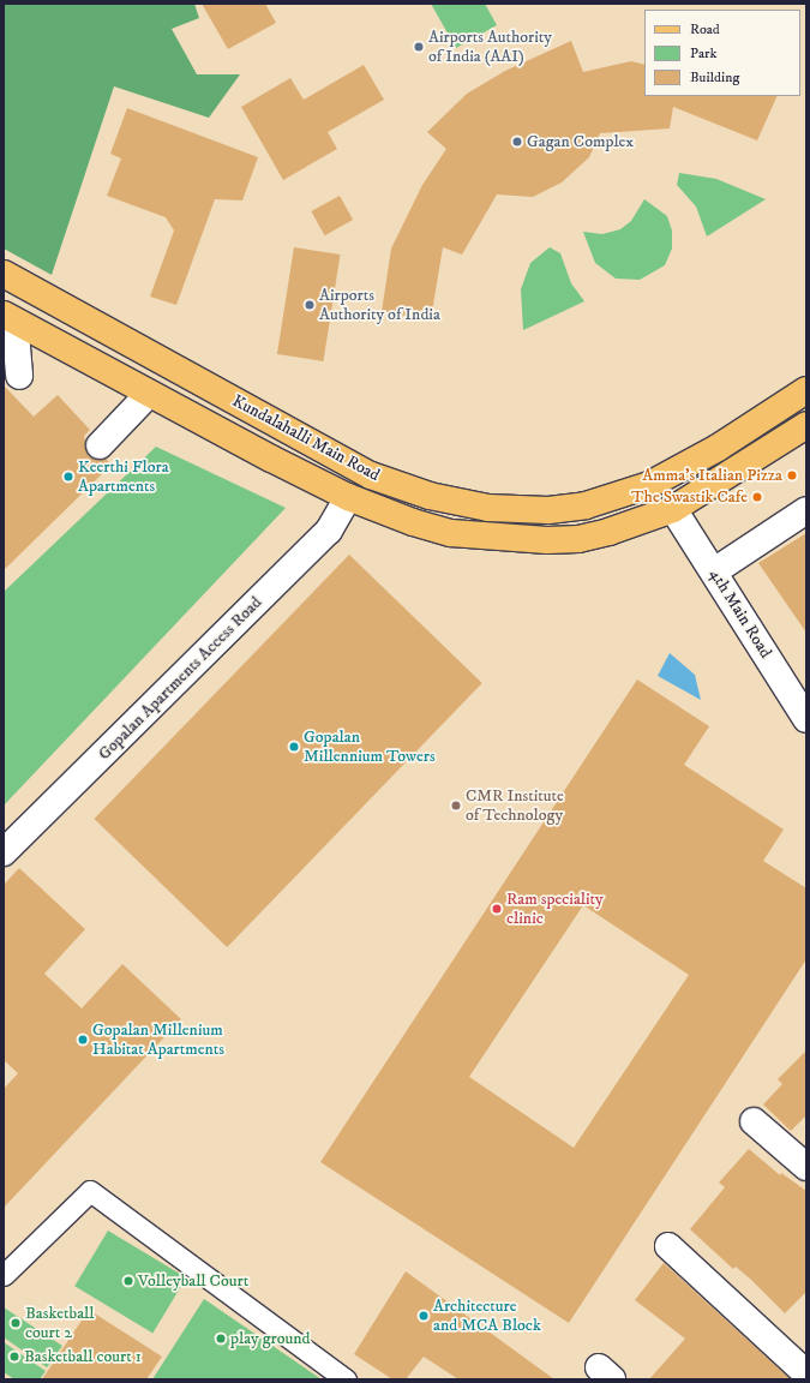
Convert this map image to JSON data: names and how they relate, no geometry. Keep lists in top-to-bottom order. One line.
{"streets":{"main road":["Kundalahalli Main Road"],"street":["4th Main Road","Gopalan Apartments Access Road"]},"crossings":[["Kundalahalli Main Road","4th Main Road"],["Kundalahalli Main Road","Gopalan Apartments Access Road"]],"places":["Airports Authority of India (AAI)","Gagan Complex","Airports Authority of India","Amma's Italian Pizza","Keerthi Flora Apartments","The Swastik Cafe","Gopalan Millennium Towers","CMR Institute of Technology","Ram speciality clinic","Gopalan Millenium Habitat Apartments","Volleyball Court","Architecture and MCA Block","Basketball court 2","play ground","Basketball court 1"],"legend":["Road","Park","Building"]}
